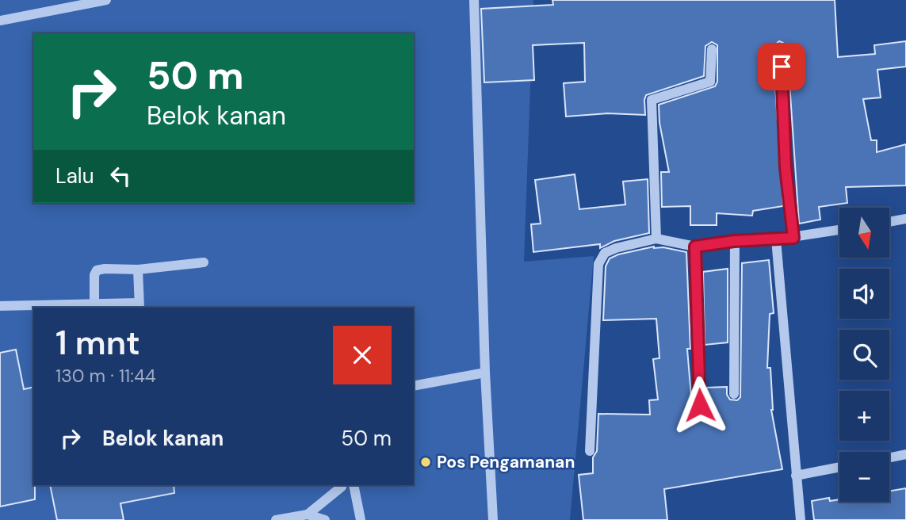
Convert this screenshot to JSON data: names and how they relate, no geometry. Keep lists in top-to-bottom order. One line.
{"places":["Pos Pengamanan"],"north":"bottom","page":{"turn":["50 m","Belok kanan"],"then":"Lalu","map_buttons":["+","−"],"heading":["1 mnt","130 m · 11:44"],"list":[{"name":"Belok kanan","value":"50 m"}]}}
